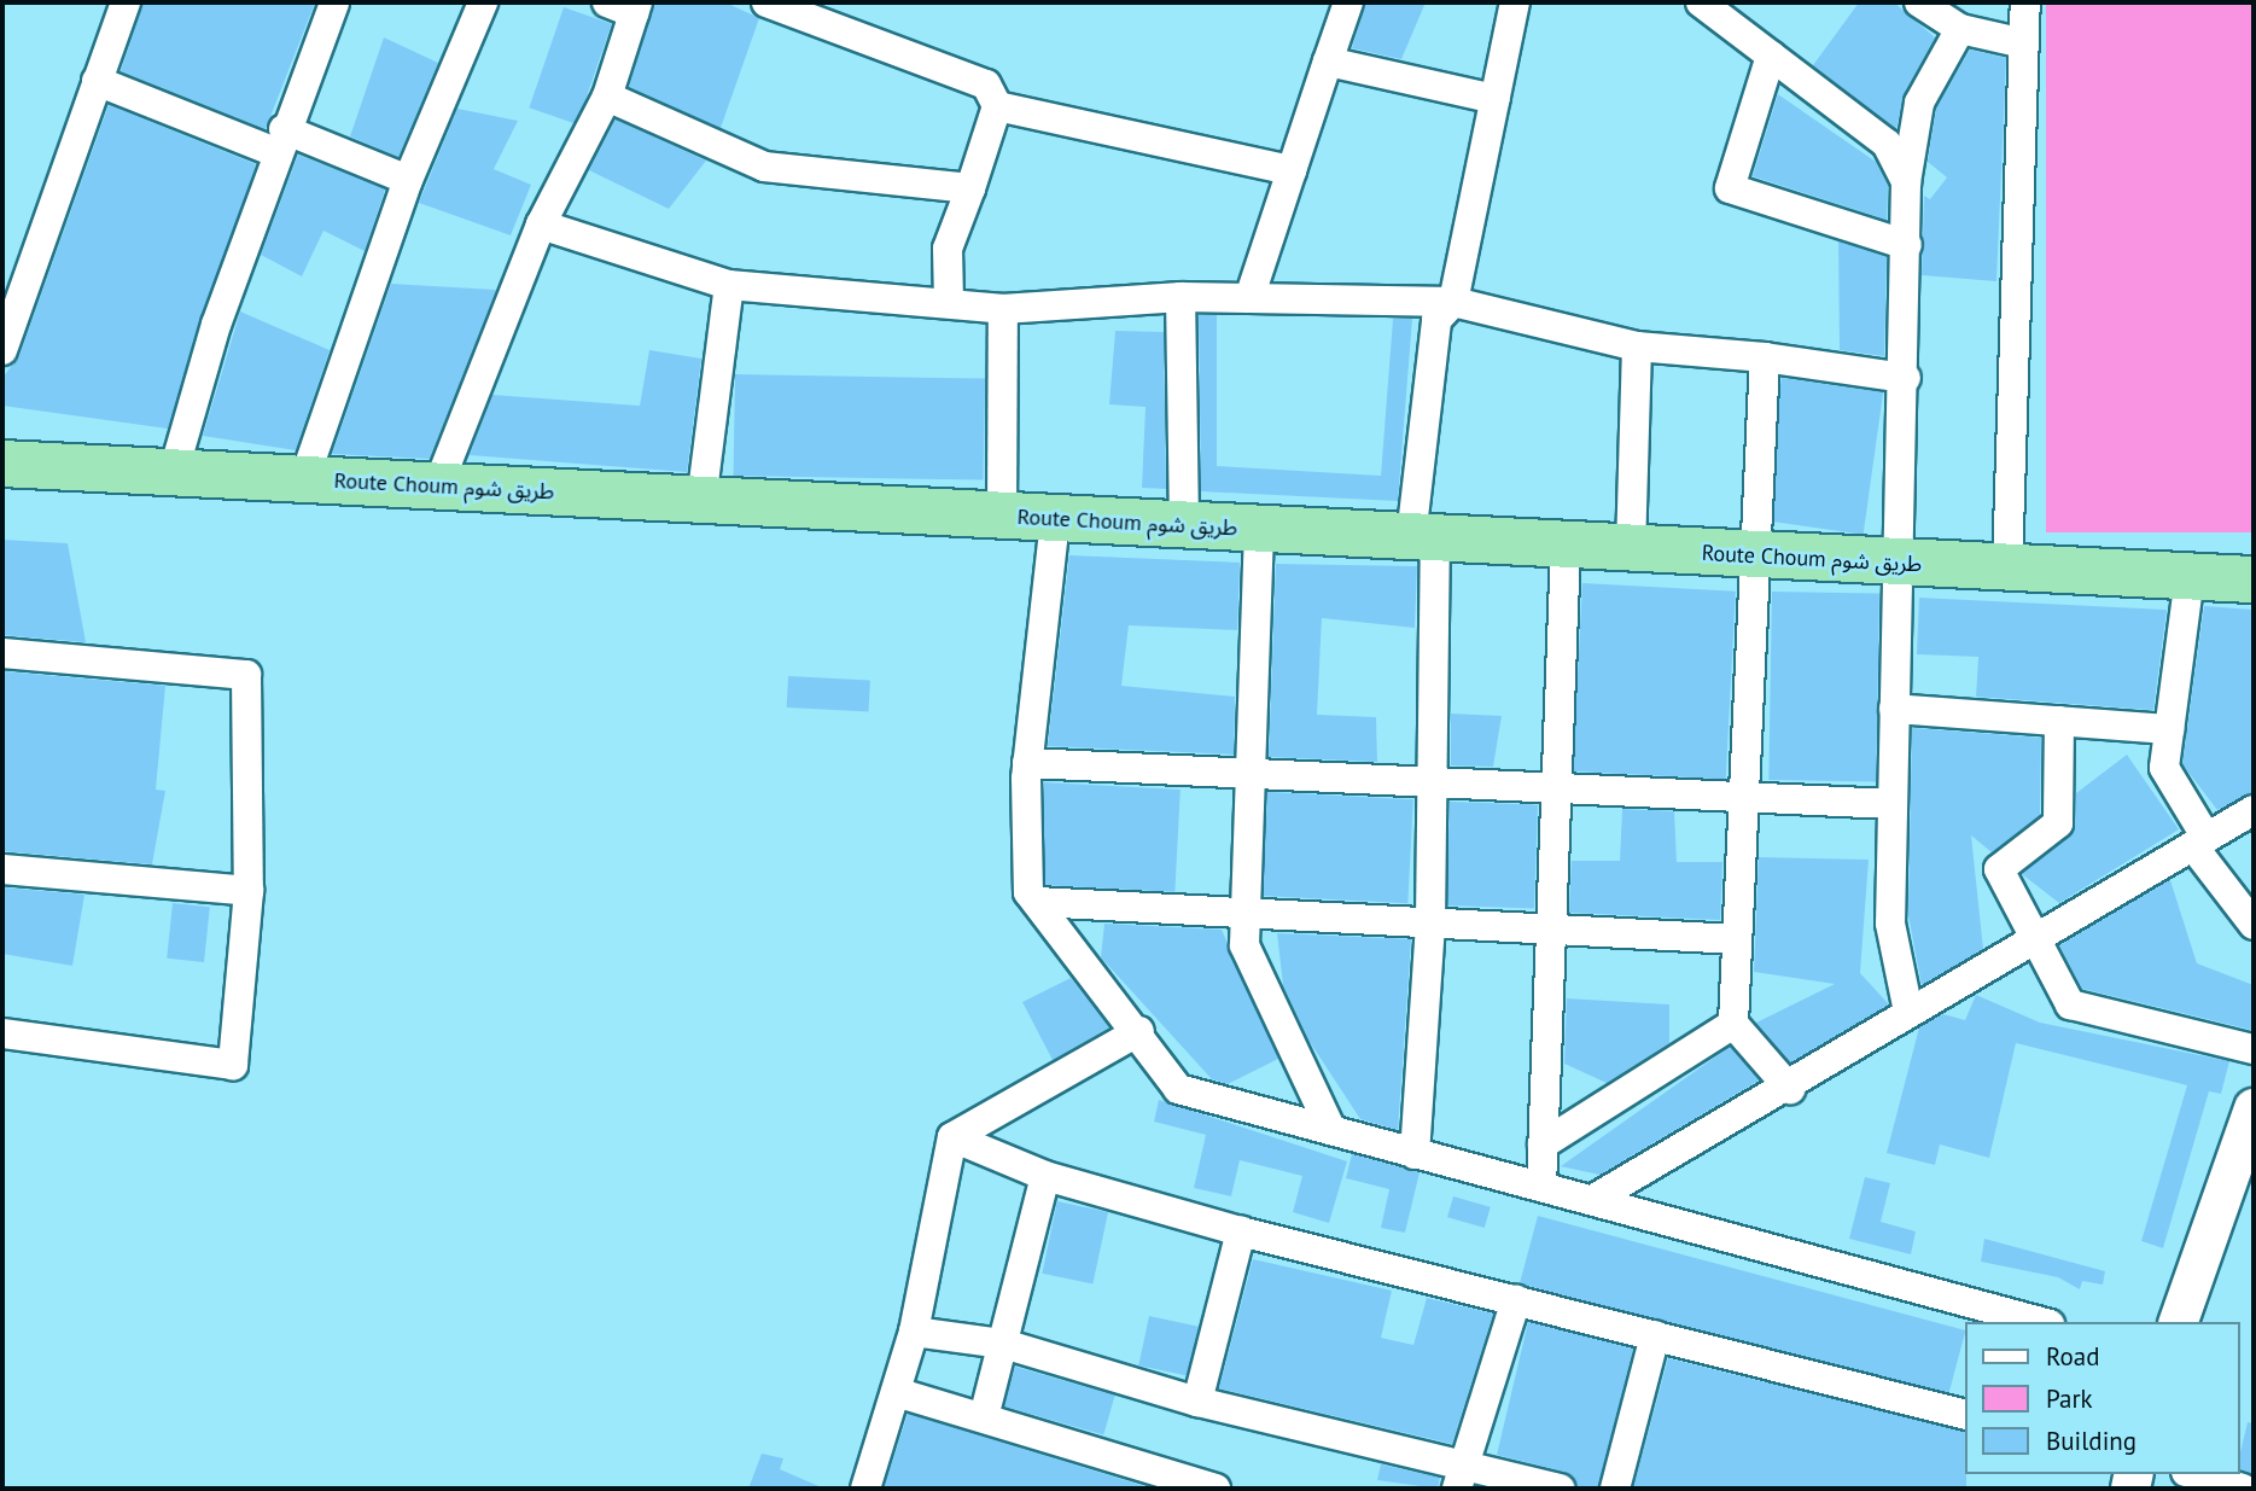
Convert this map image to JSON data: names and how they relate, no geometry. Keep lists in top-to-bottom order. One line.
{"streets":{"highway":["Route Choum طريق شوم"]},"legend":["Road","Park","Building"]}
